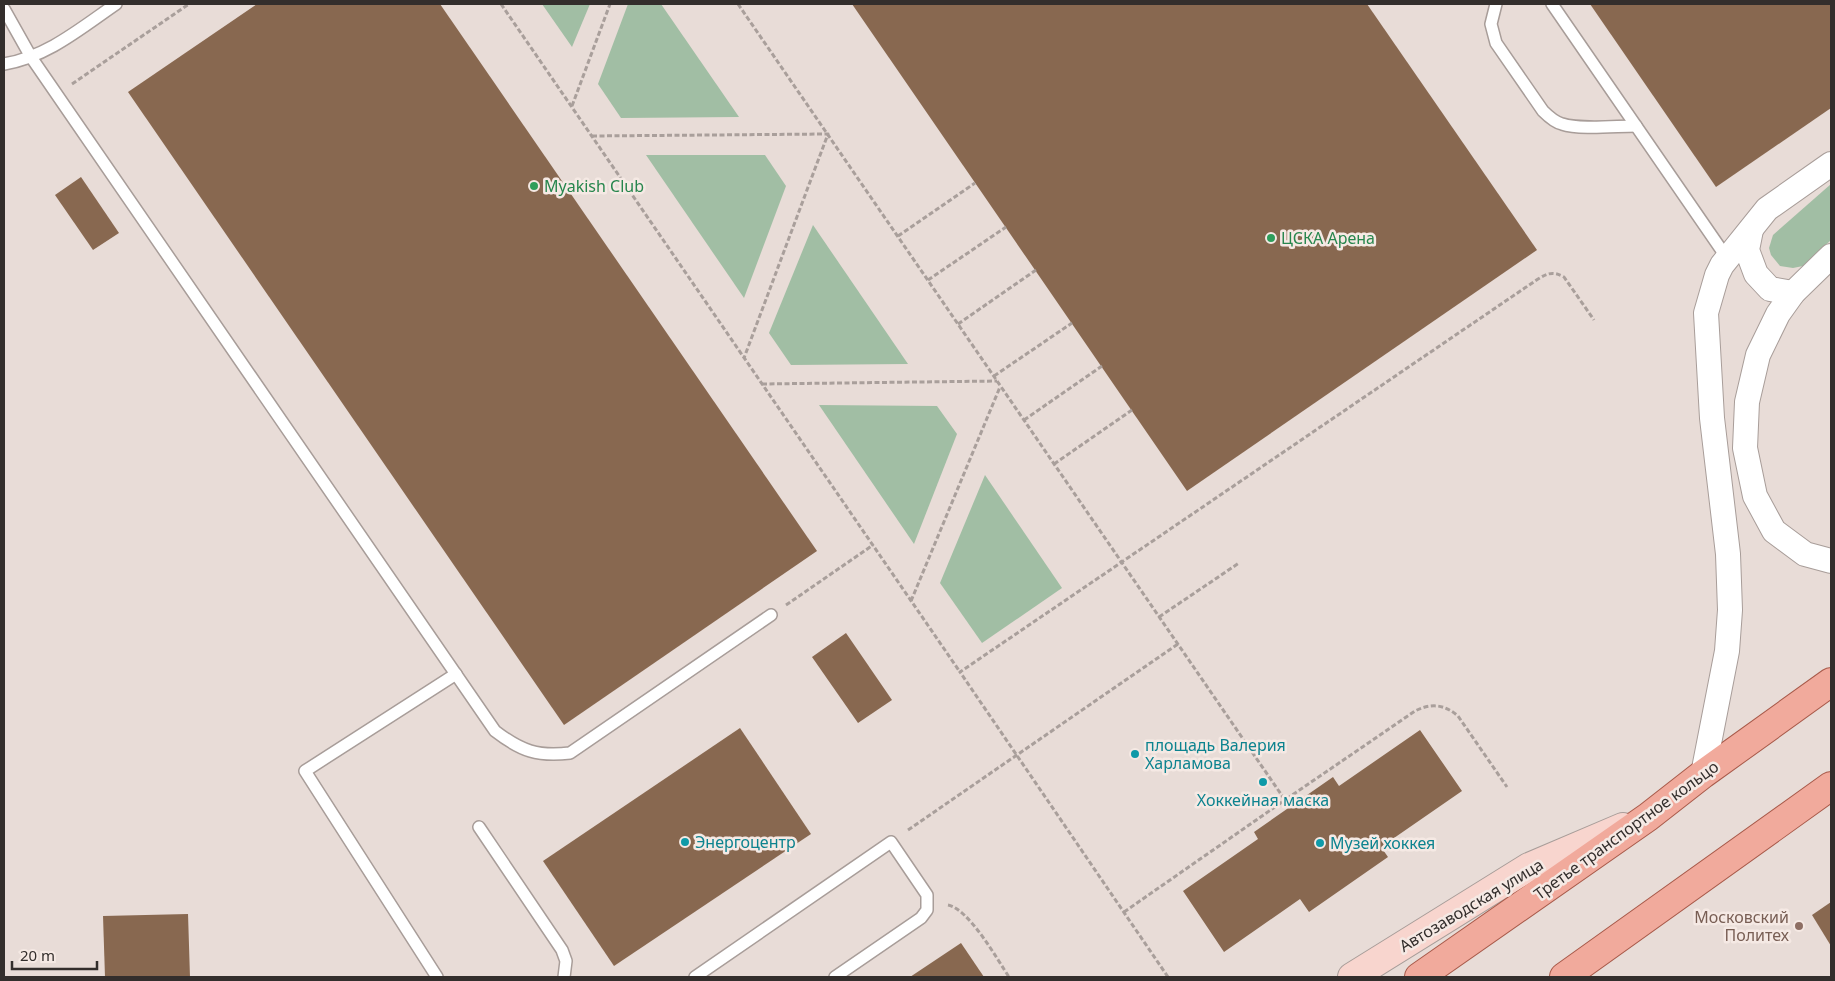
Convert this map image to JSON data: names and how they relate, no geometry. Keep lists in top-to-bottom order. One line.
{"streets":{"main road":["Третье транспортное кольцо","Автозаводская улица"]},"crossings":[["Третье транспортное кольцо","Автозаводская улица"]],"places":["Myakish Club","ЦСКА Арена","площадь Валерия Харламова","Хоккейная маска","Энергоцентр","Музей хоккея","Московский Политех"],"scale_bar":"20 m"}
